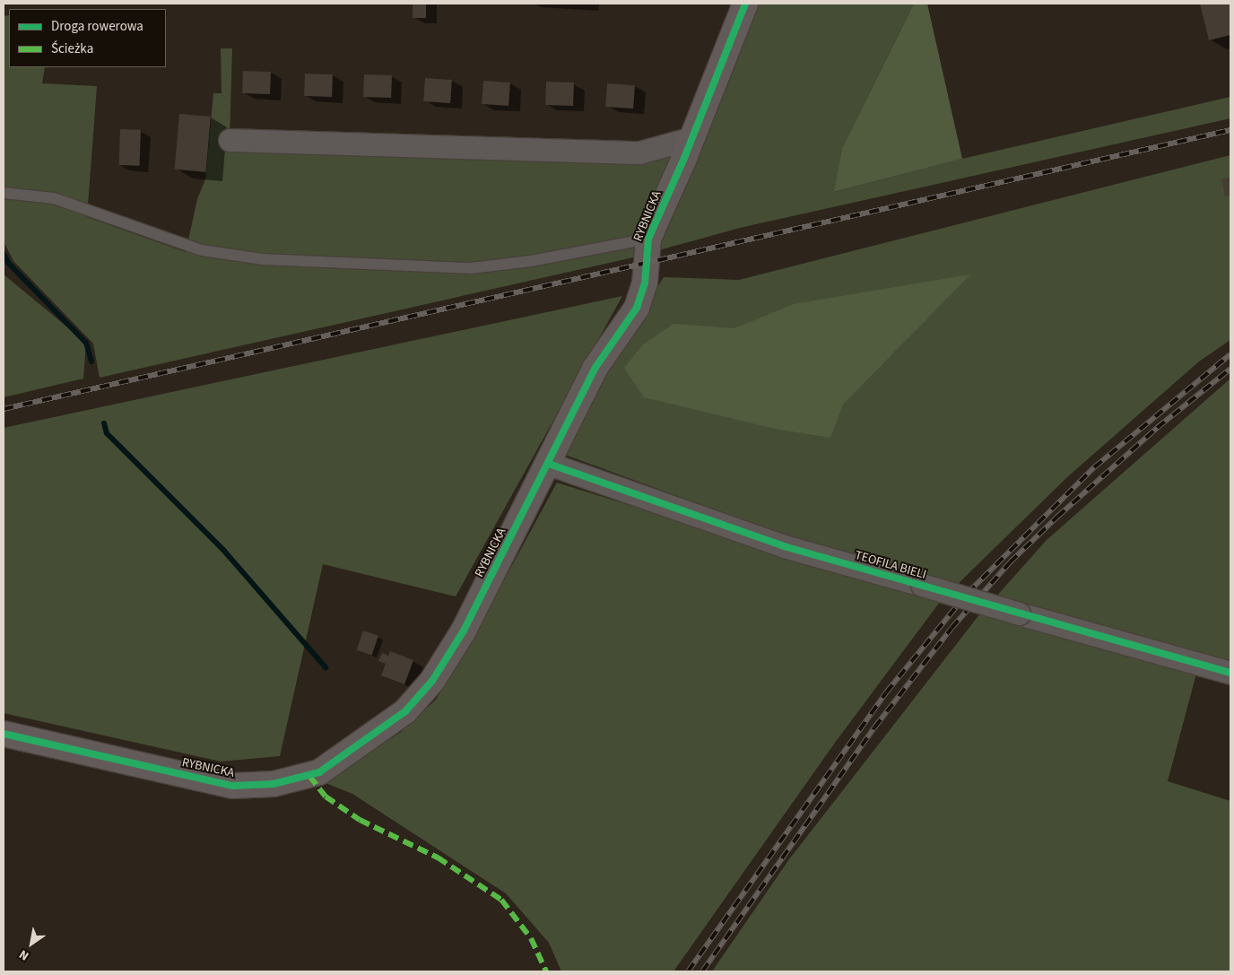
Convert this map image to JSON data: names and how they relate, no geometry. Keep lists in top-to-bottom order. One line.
{"streets":{"street":["RYBNICKA","TEOFILA BIELI"]},"crossings":[["RYBNICKA","TEOFILA BIELI"]],"legend":["Droga rowerowa","Ścieżka"],"north":"bottom left"}
